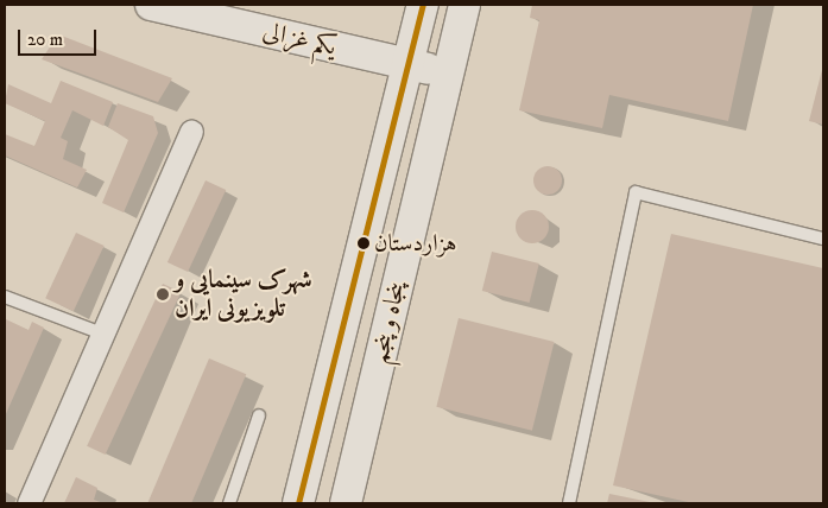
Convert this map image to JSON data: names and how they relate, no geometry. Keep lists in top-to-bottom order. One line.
{"streets":{"main road":["یکم غزالی","پنجاه و پنجم"]},"crossings":[["یکم غزالی","پنجاه و پنجم"]],"places":["هزاردستان","شهرک سینمایی و تلویزیونی ایران"],"scale_bar":"20 m"}
